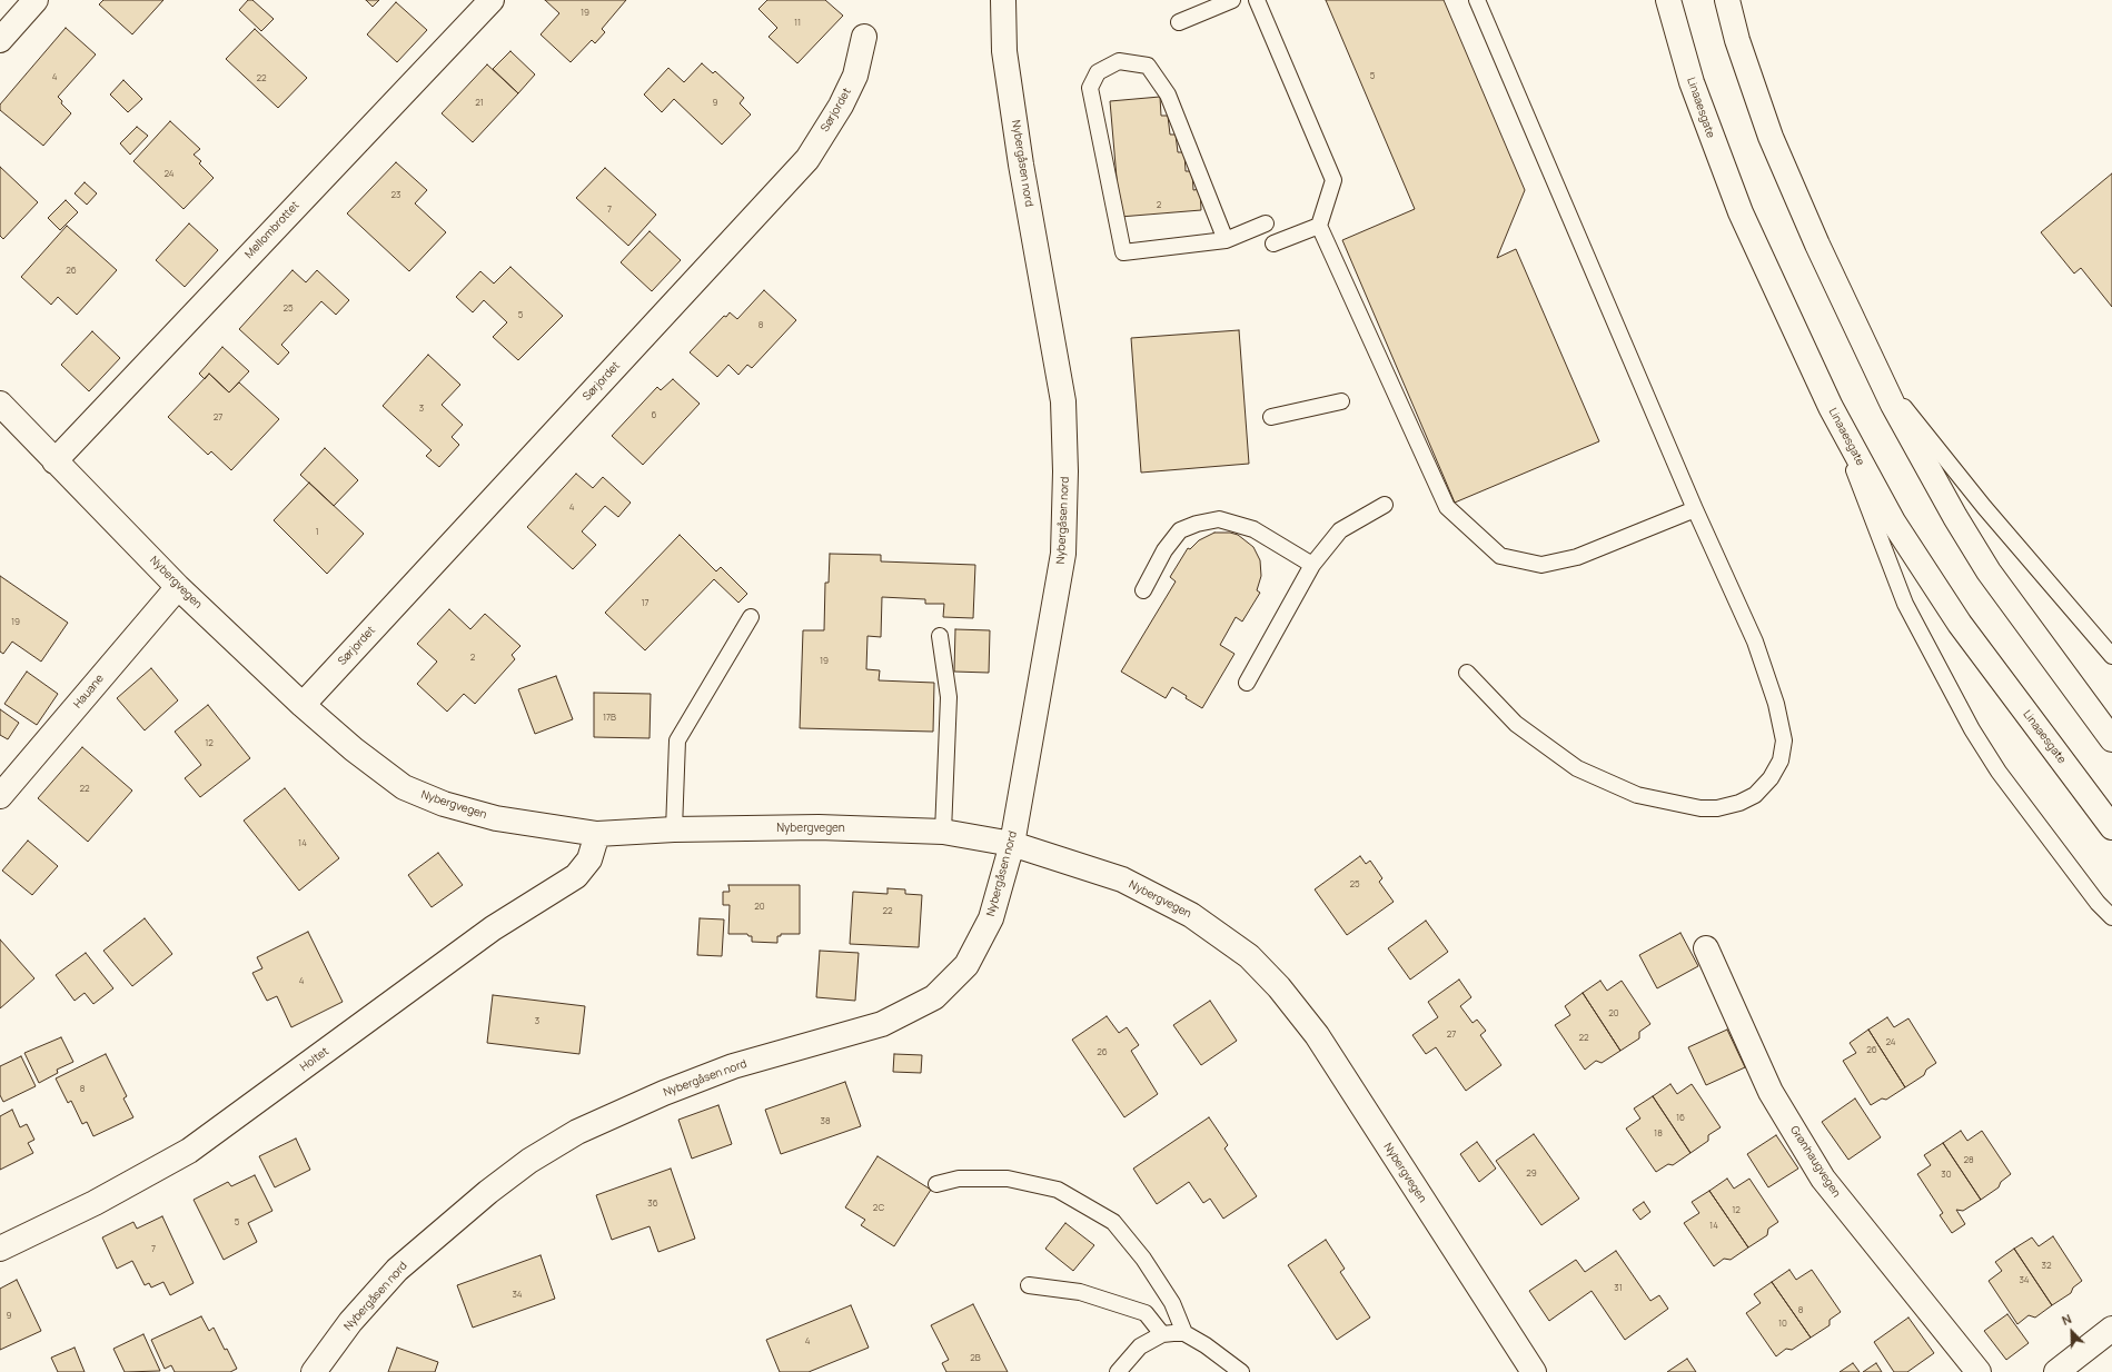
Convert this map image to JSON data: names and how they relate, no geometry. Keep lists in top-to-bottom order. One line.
{"streets":{"main road":["Linaaesgate","Sørjordet","Nybergåsen nord","Mellombrottet","Nybergvegen","Hauane","Holtet","Grønhaugvegen"]},"crossings":[["Sørjordet","Nybergvegen"],["Nybergåsen nord","Nybergvegen"],["Mellombrottet","Nybergvegen"],["Nybergvegen","Hauane"],["Nybergvegen","Holtet"]],"house_numbers":["19","11","5","4","22","21","9","24","23","2","7","26","25","5","8","3","6","27","4","1","17","19","2","19","17B","12","22","14","25","20","22","4","20","3","27","22","24","26","26","8","16","38","18","28","29","30","36","2C","12","5","14","7","32","34","31","34","8","9","10","4","2B"],"north":"top left"}
